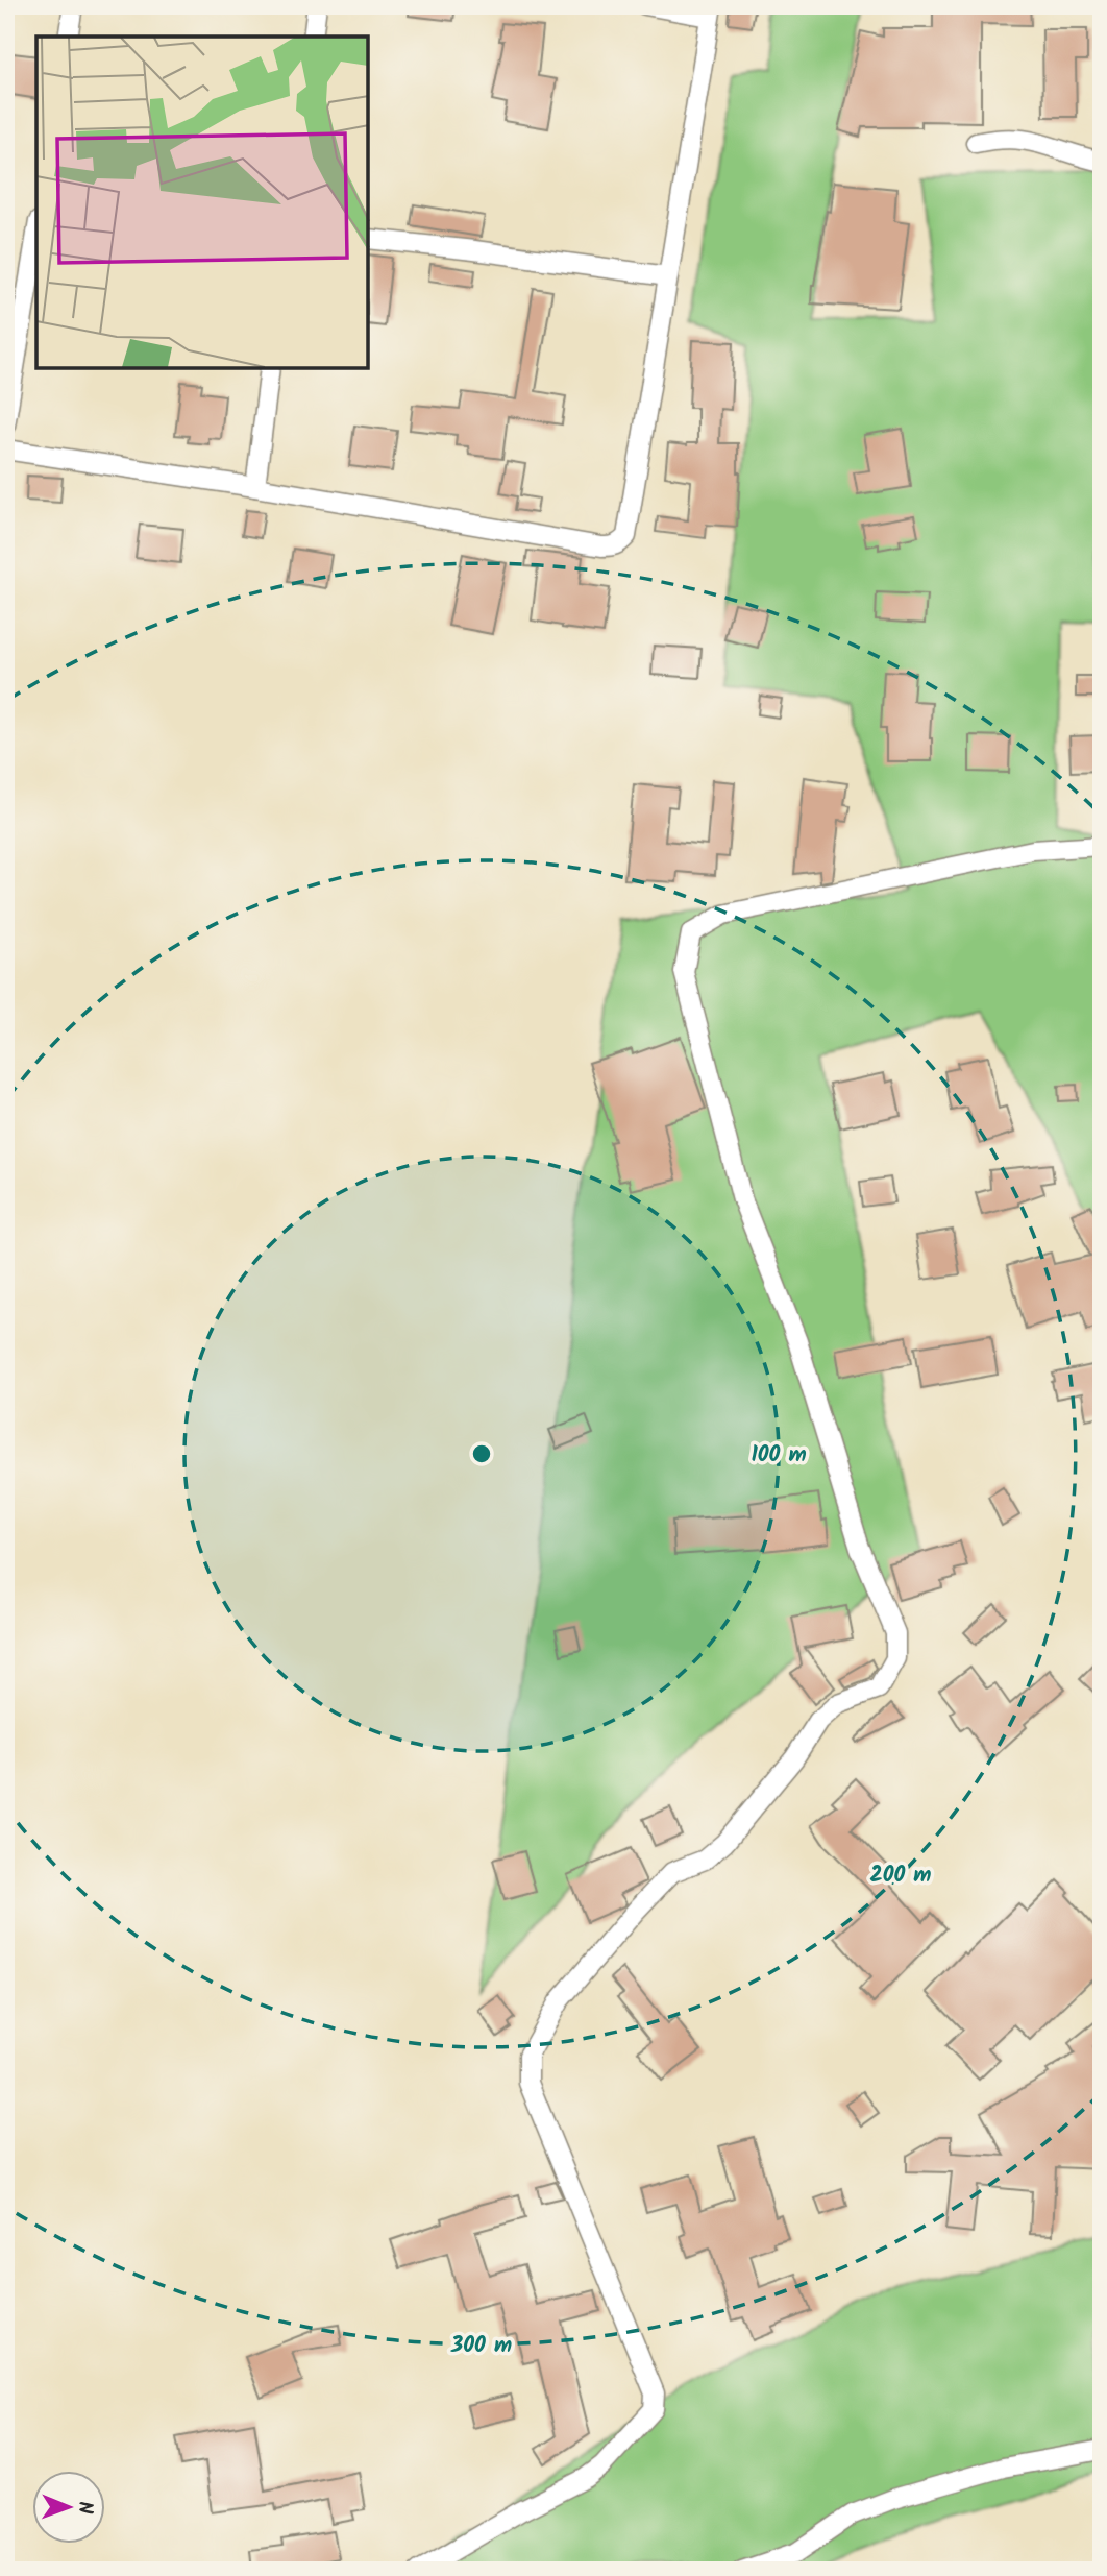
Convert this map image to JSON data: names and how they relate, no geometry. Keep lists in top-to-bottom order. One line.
{"north":"right","rings":["100 m","200 m","300 m"]}
